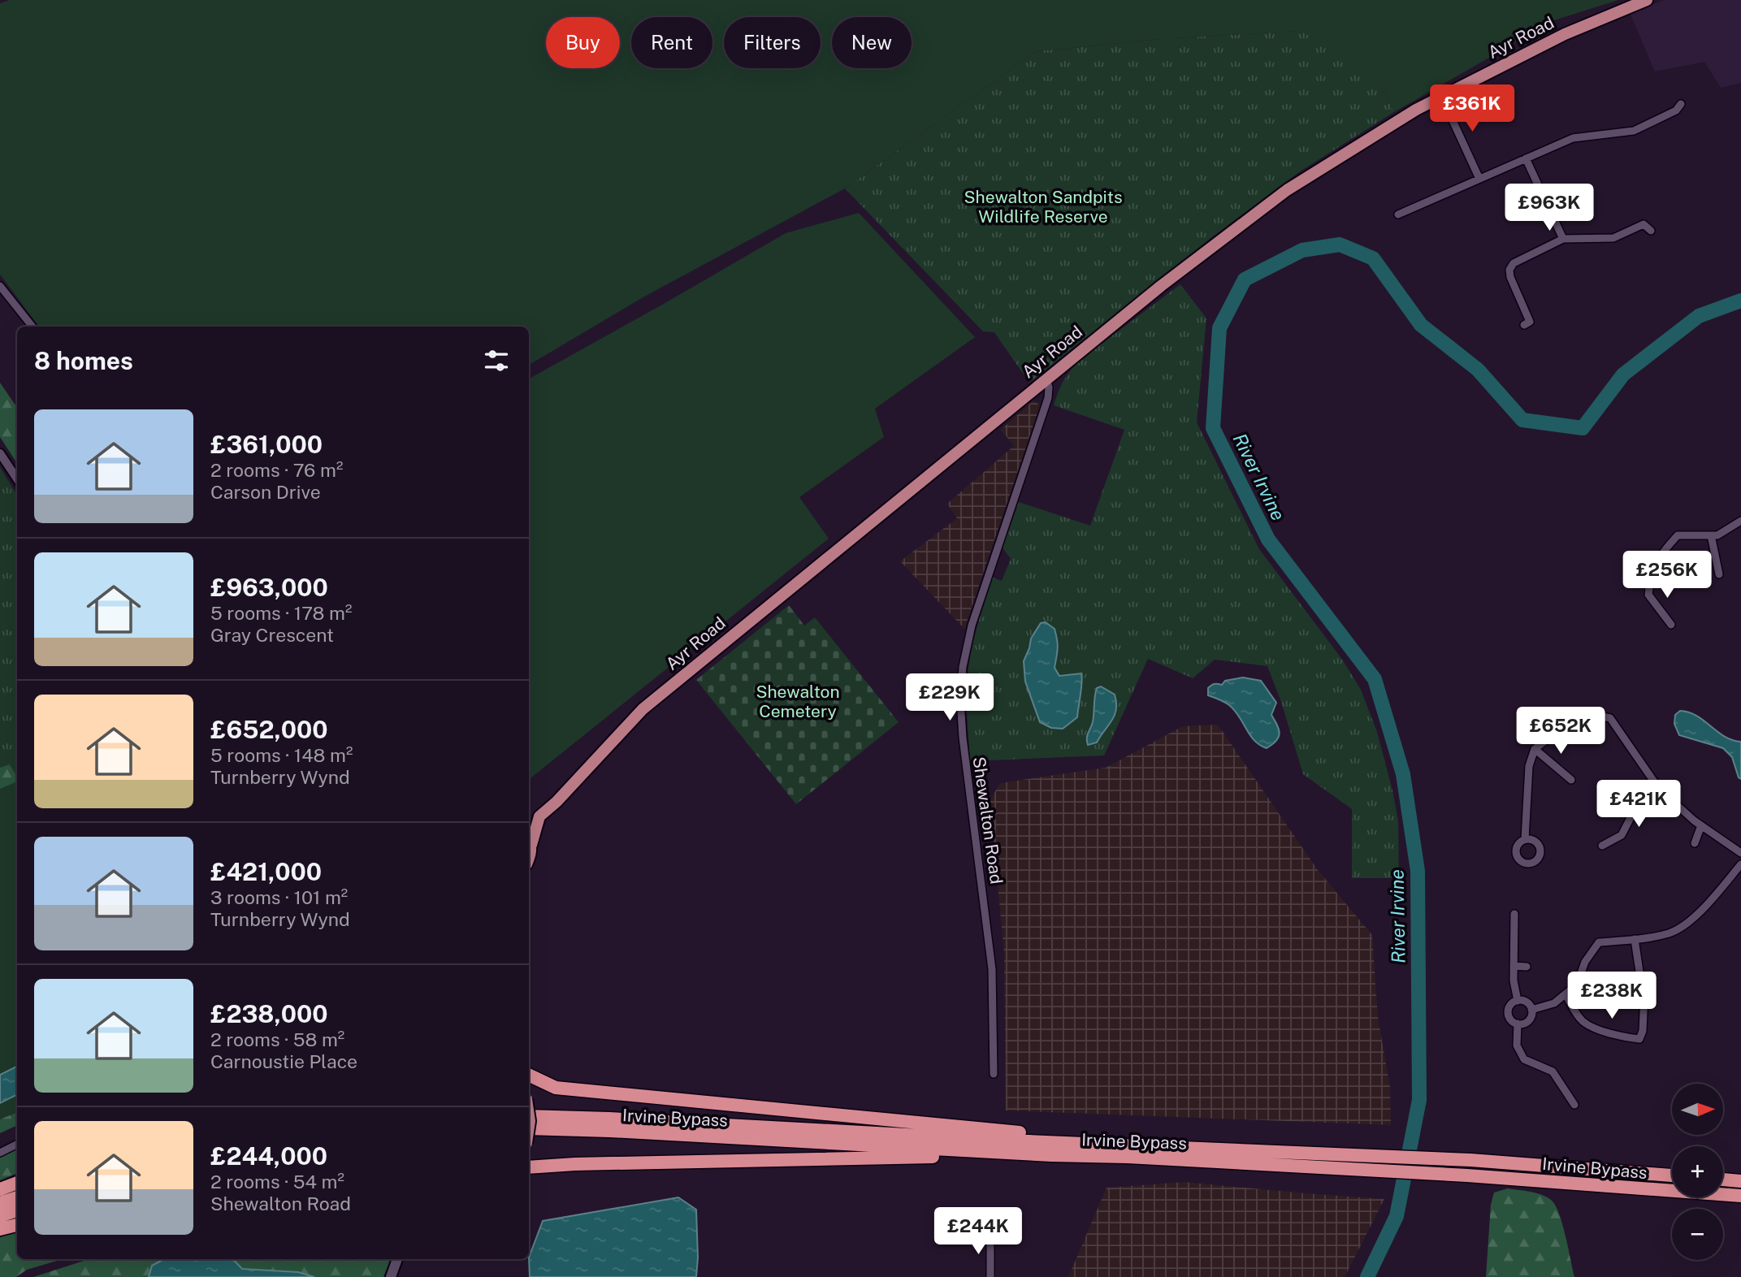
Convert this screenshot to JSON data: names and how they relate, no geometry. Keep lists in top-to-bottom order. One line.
{"streets":{"highway":["Irvine Bypass"],"main road":["Ayr Road"],"street":["Shewalton Road"]},"crossings":[["Ayr Road","Shewalton Road"]],"water":["River Irvine"],"parks":["Shewalton Sandpits Wildlife Reserve","Shewalton Cemetery"],"north":"right","page":{"chip":["Buy","Rent","Filters","New"],"price":["£361K","£963K","£256K","£229K","£652K","£421K","£238K","£244K"],"heading":"8 homes","list":[{"name":"£361,000","note":"2 rooms · 76 m² · Carson Drive"},{"name":"£963,000","note":"5 rooms · 178 m² · Gray Crescent"},{"name":"£652,000","note":"5 rooms · 148 m² · Turnberry Wynd"},{"name":"£421,000","note":"3 rooms · 101 m² · Turnberry Wynd"},{"name":"£238,000","note":"2 rooms · 58 m² · Carnoustie Place"},{"name":"£244,000","note":"2 rooms · 54 m² · Shewalton Road"}],"map_buttons":["+","−"]}}
